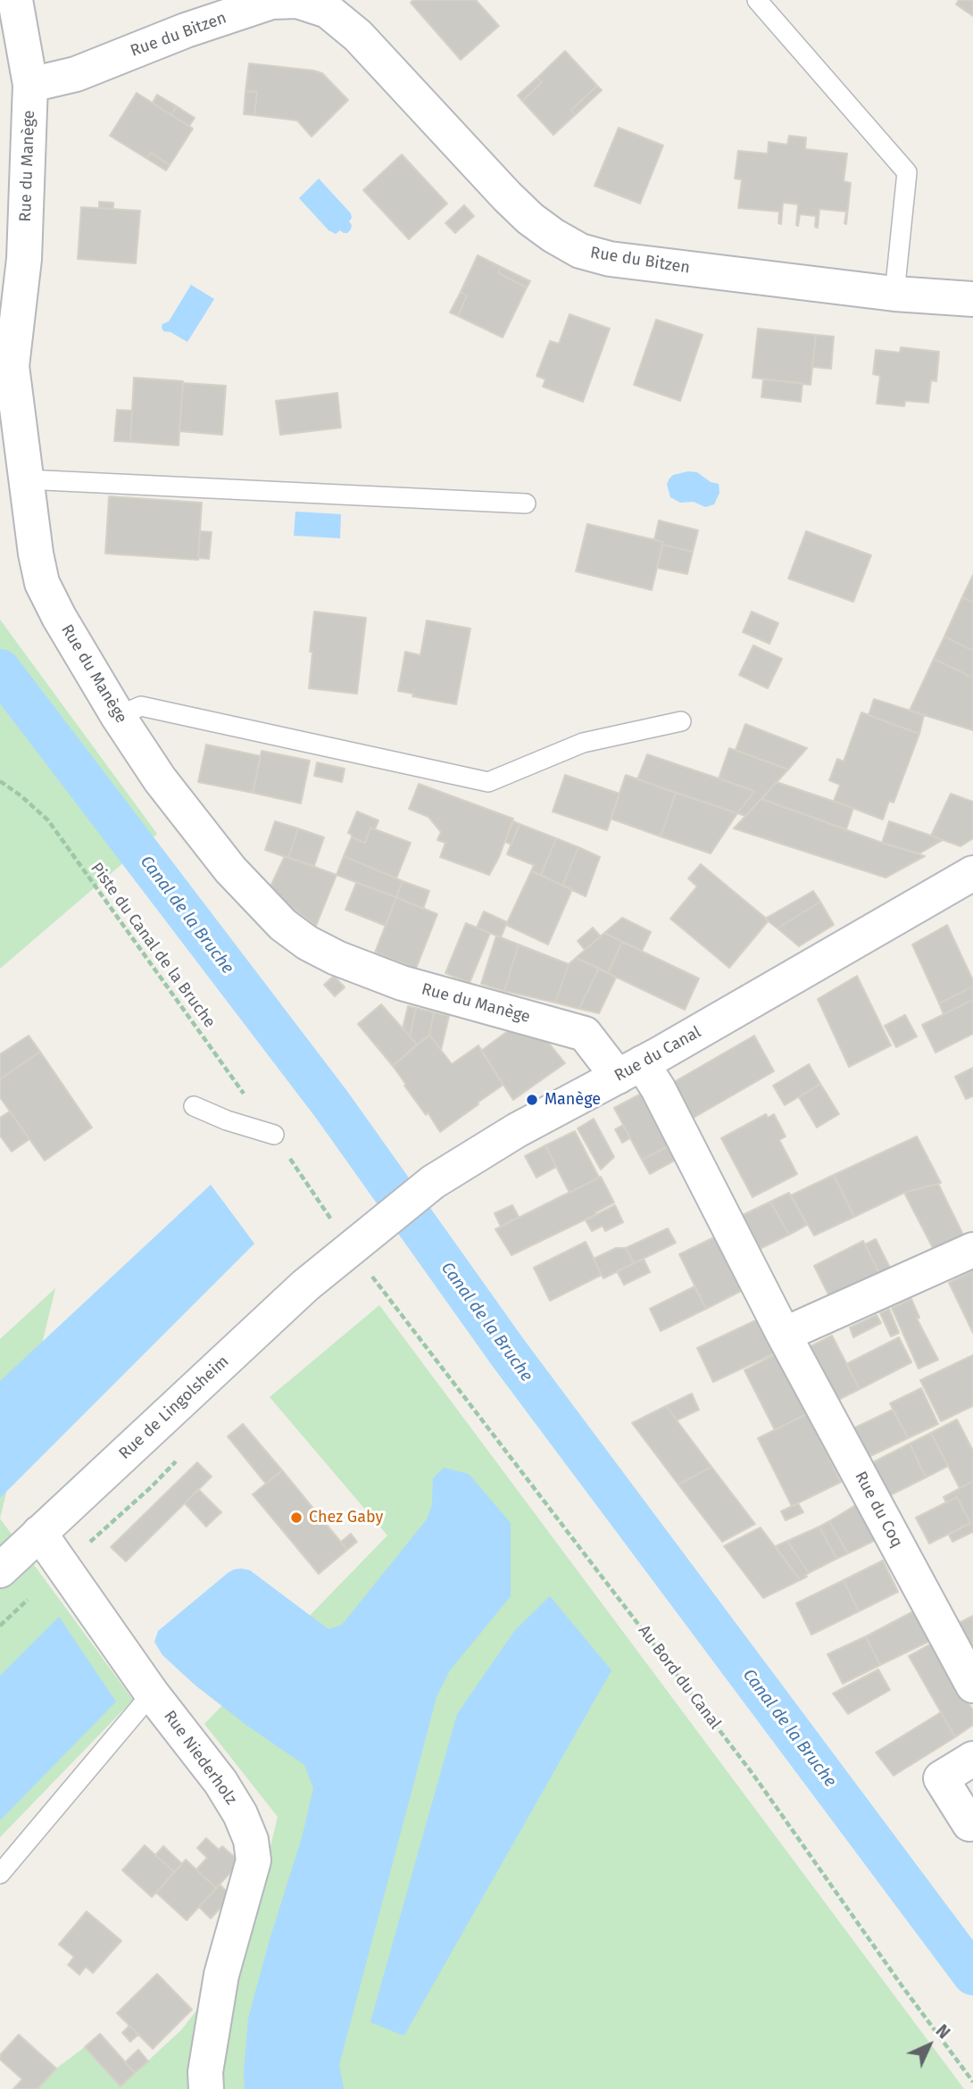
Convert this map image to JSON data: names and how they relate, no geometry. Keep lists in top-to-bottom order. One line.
{"streets":{"street":["Rue du Bitzen","Rue du Manège","Rue du Canal","Rue de Lingolsheim","Rue du Coq","Rue Niederholz"],"path":["Piste du Canal de la Bruche","Au Bord du Canal"]},"crossings":[["Rue du Bitzen","Rue du Manège"],["Rue du Manège","Rue du Canal"],["Rue du Manège","Rue du Coq"],["Rue du Canal","Rue de Lingolsheim"],["Rue du Canal","Rue du Coq"],["Rue de Lingolsheim","Rue Niederholz"]],"water":["Canal de la Bruche"],"places":["Manège","Chez Gaby"],"north":"top right"}
